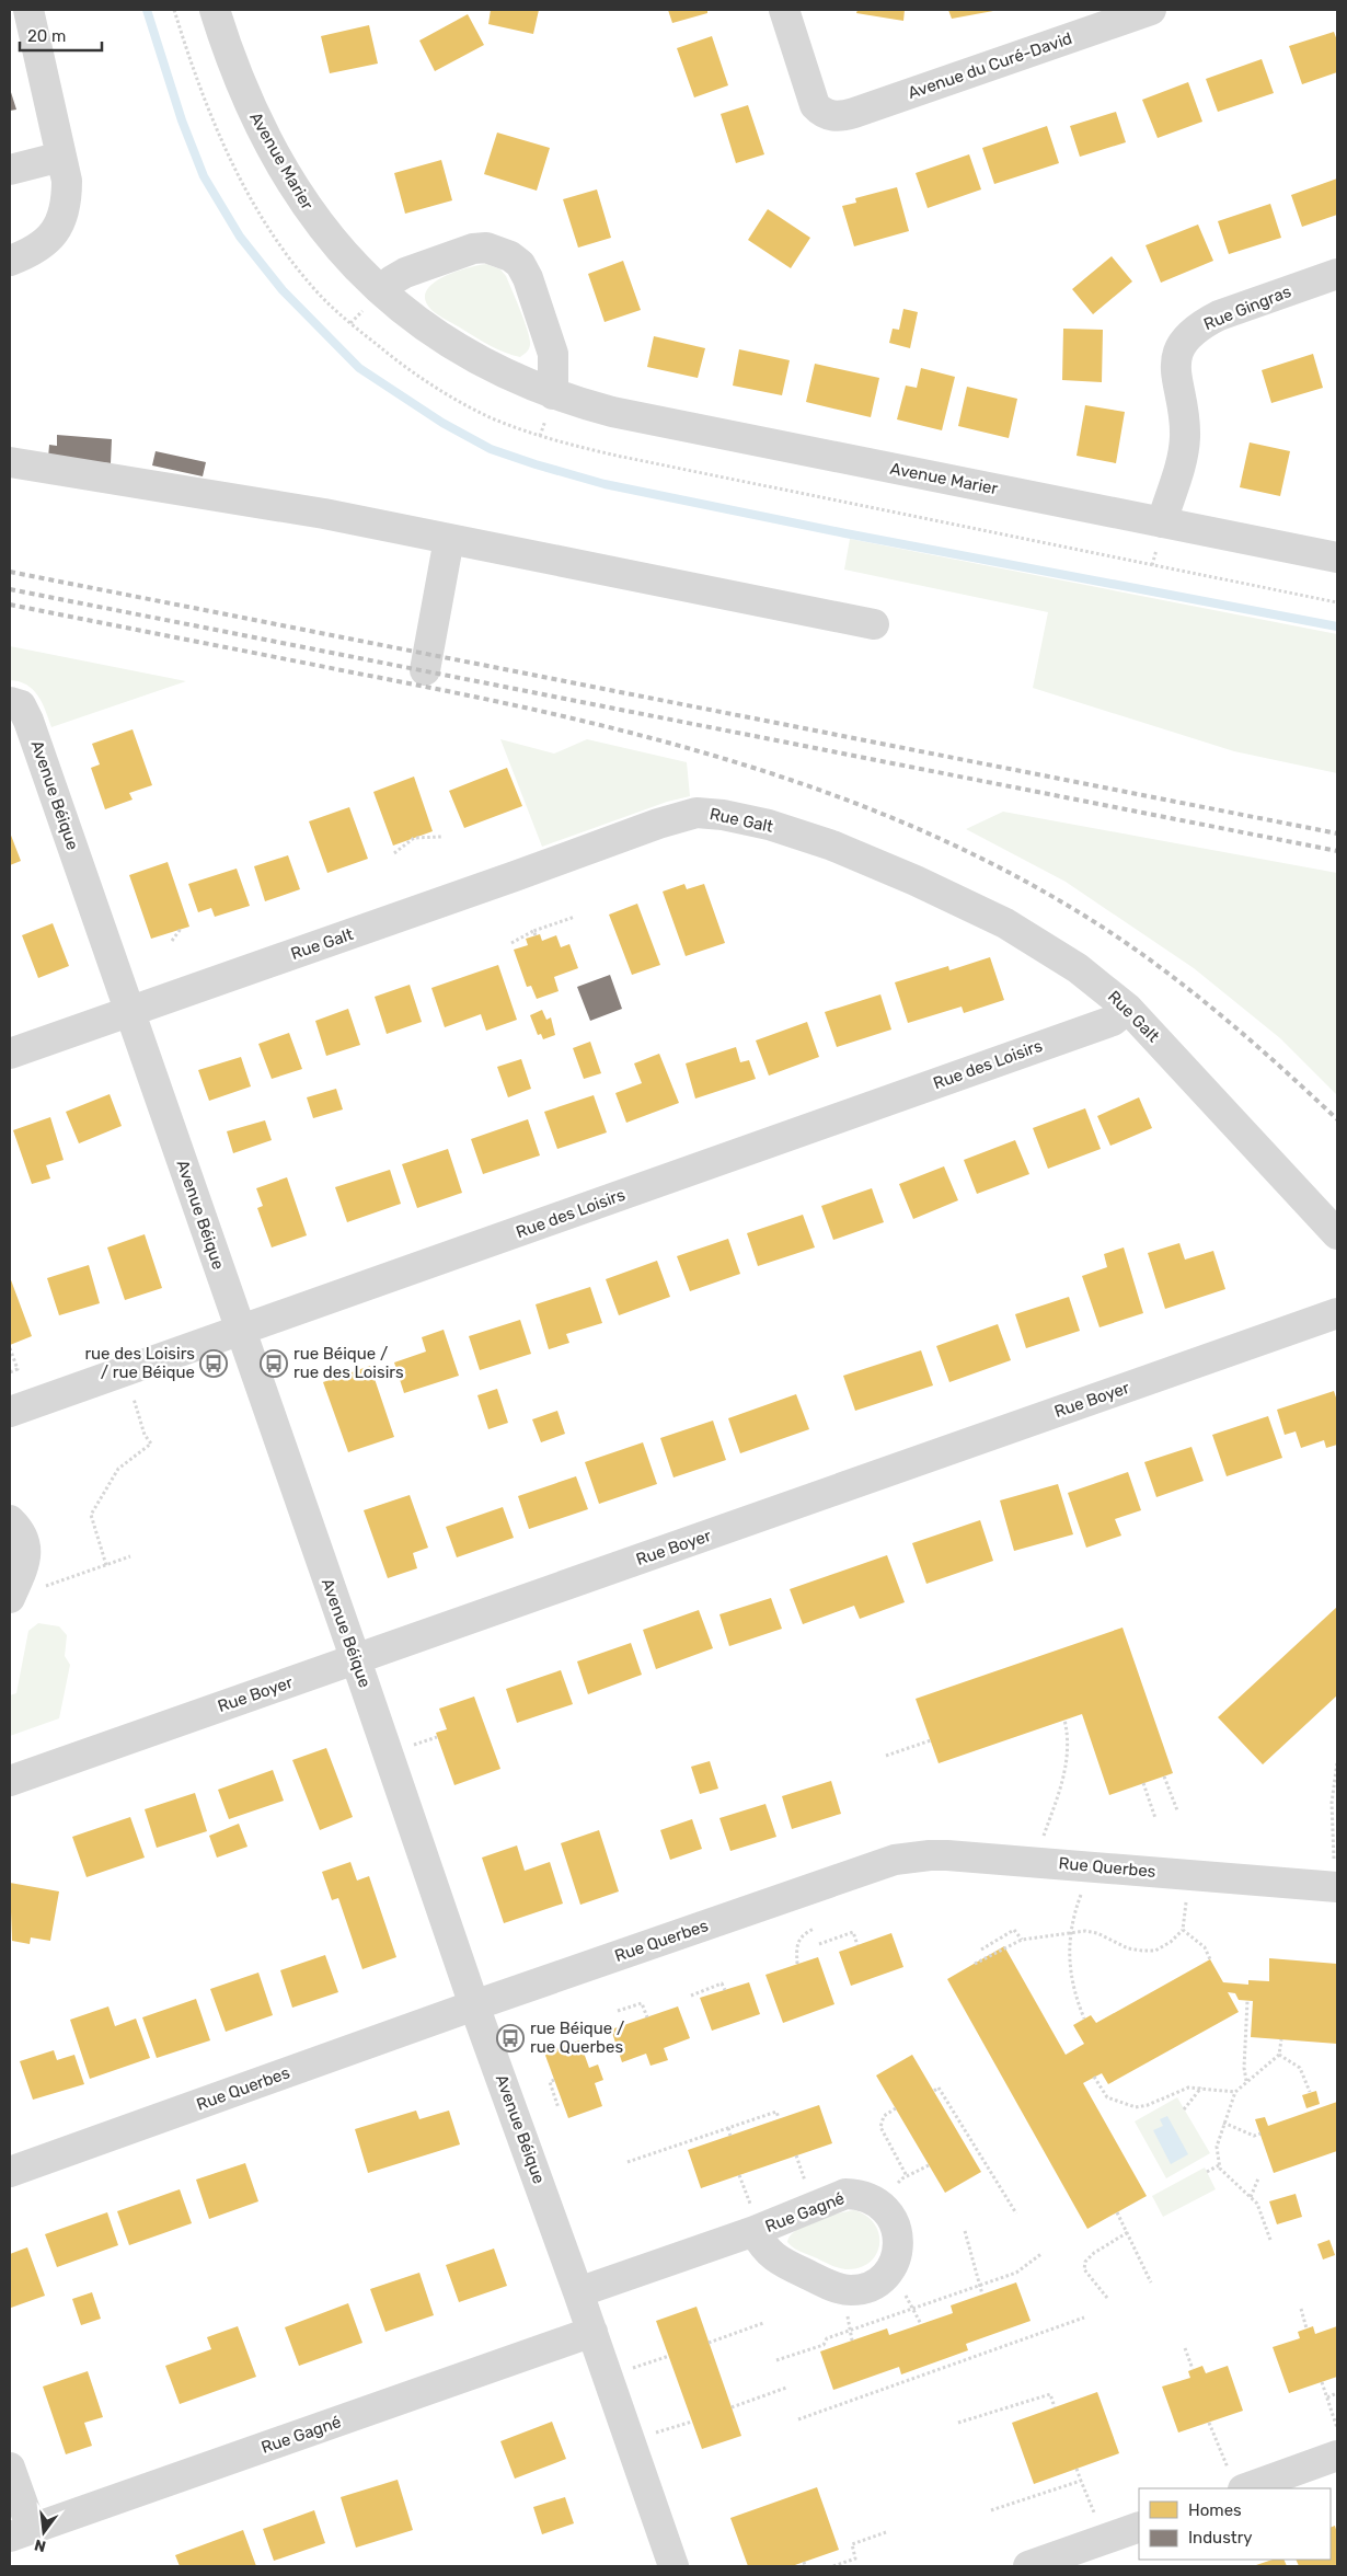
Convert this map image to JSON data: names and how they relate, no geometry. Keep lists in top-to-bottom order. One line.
{"streets":{"street":["Avenue du Curé-David","Avenue Marier","Rue Gingras","Avenue Béique","Rue Galt","Rue des Loisirs","Rue Boyer","Rue Querbes","Rue Gagné"]},"crossings":[["Avenue Marier","Rue Gingras"],["Avenue Béique","Rue Galt"],["Avenue Béique","Rue des Loisirs"],["Avenue Béique","Rue Boyer"],["Avenue Béique","Rue Querbes"],["Avenue Béique","Rue Gagné"],["Rue Galt","Rue des Loisirs"]],"places":{"bus stop":["rue des Loisirs / rue Béique","rue Béique / rue des Loisirs","rue Béique / rue Querbes"]},"legend":["Homes","Industry"],"scale_bar":"20 m","north":"bottom"}
